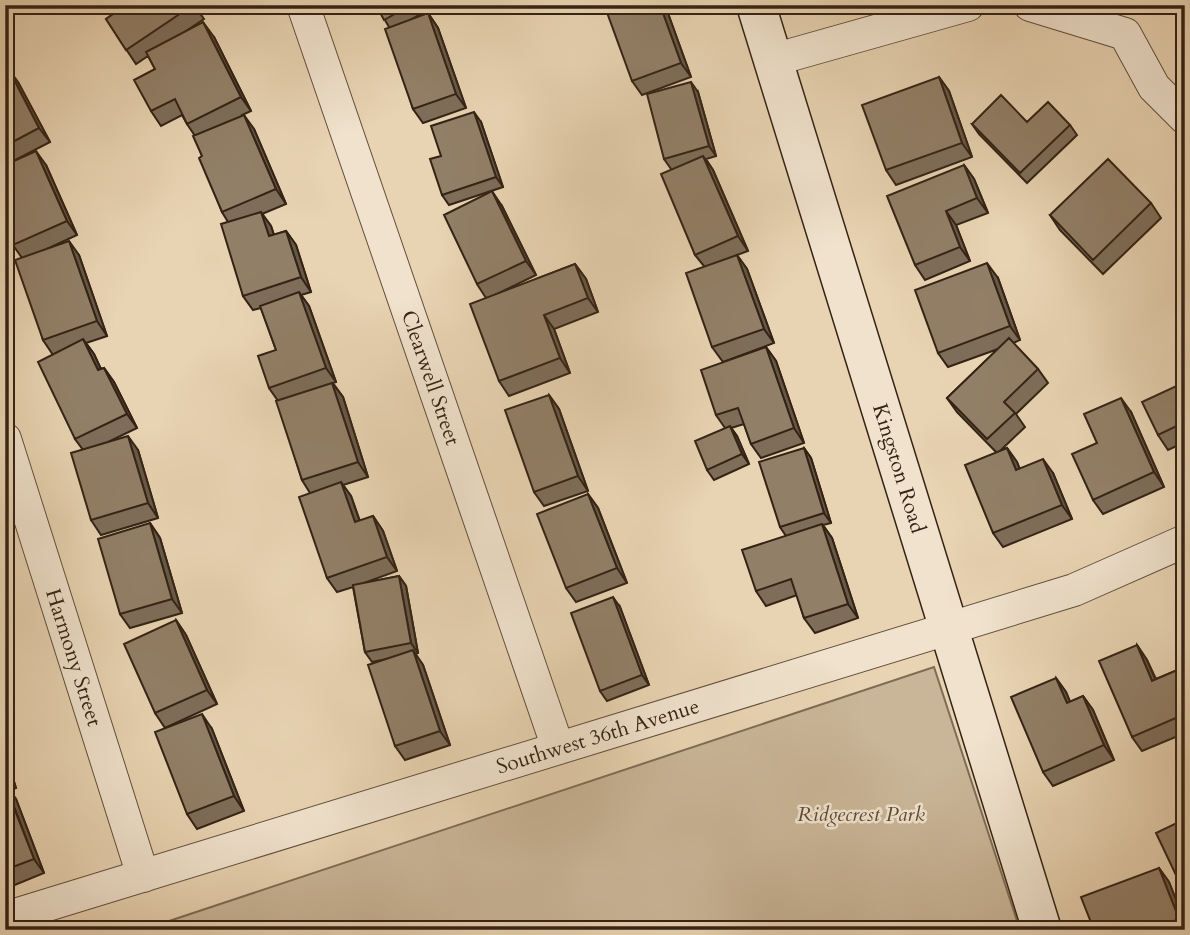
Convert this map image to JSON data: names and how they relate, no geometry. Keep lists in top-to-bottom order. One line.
{"streets":{"street":["Clearwell Street","Kingston Road","Harmony Street","Southwest 36th Avenue"]},"crossings":[["Clearwell Street","Southwest 36th Avenue"],["Kingston Road","Southwest 36th Avenue"],["Harmony Street","Southwest 36th Avenue"]],"parks":["Ridgecrest Park"]}
